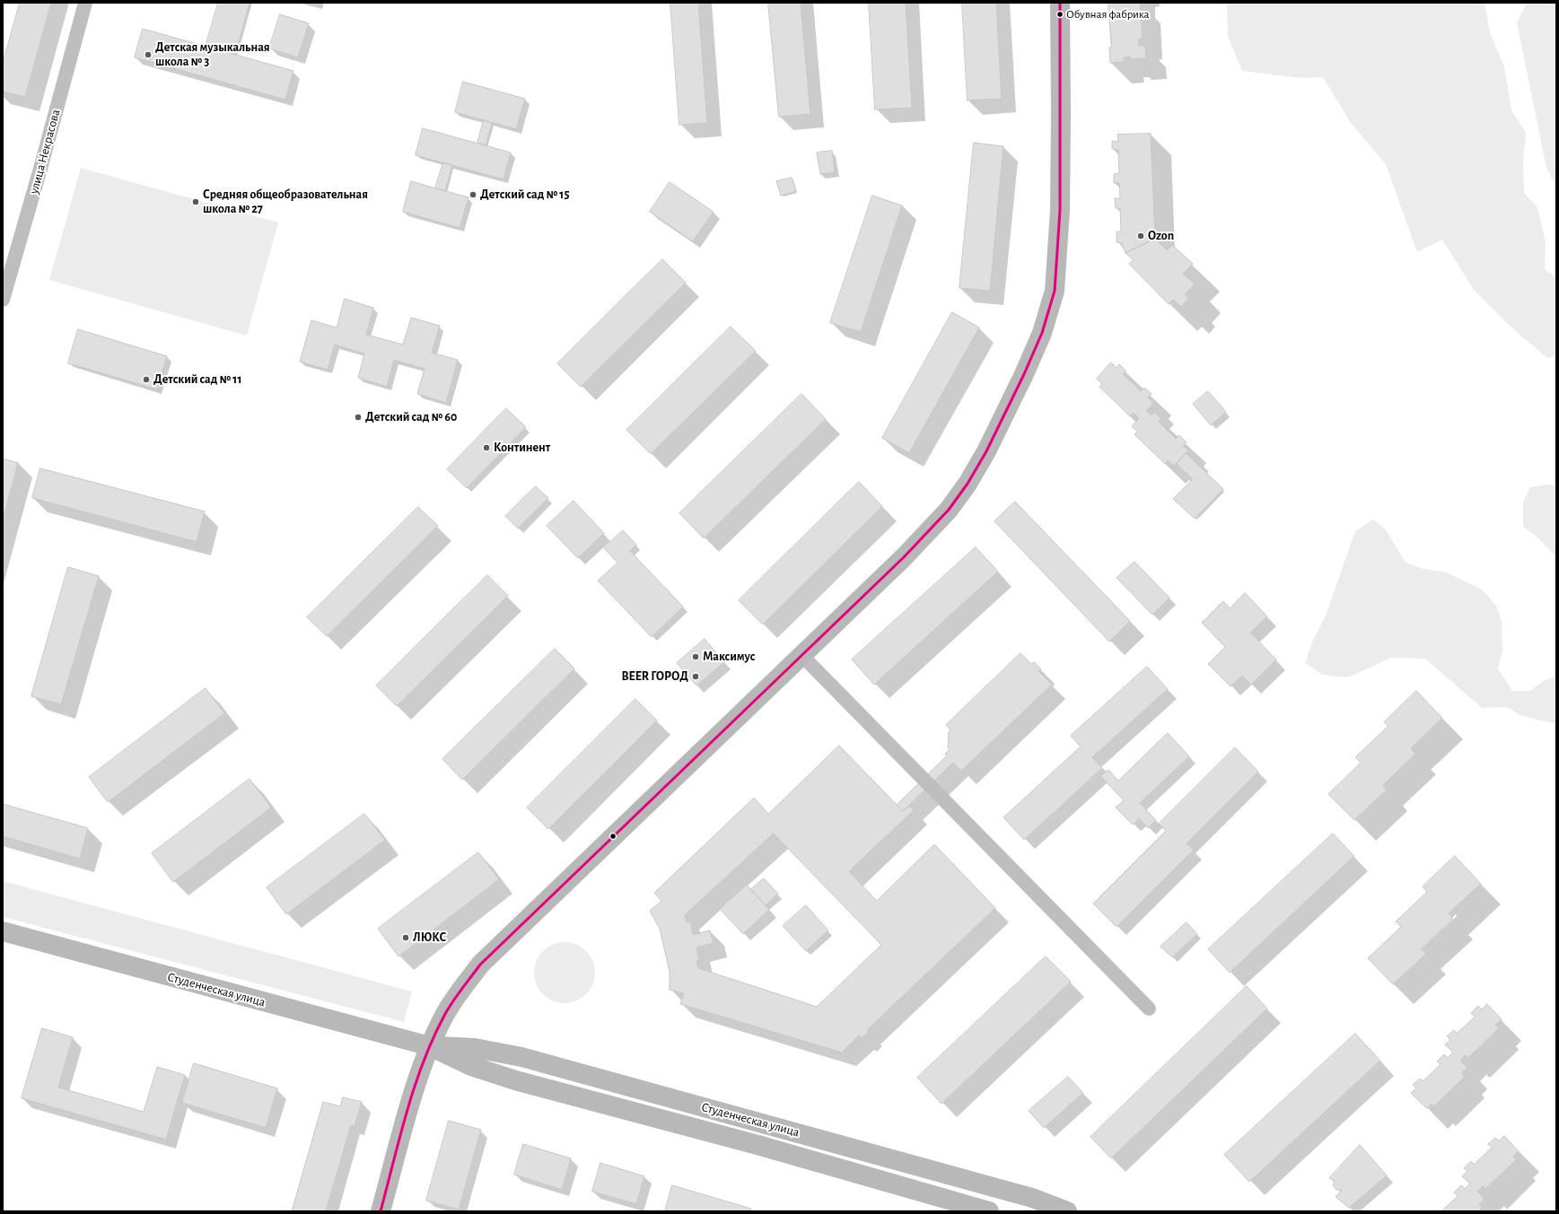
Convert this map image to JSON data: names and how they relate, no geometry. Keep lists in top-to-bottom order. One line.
{"streets":{"main road":["Студенческая улица"],"street":["улица Некрасова"]},"places":["Обувная фабрика","Детская музыкальная школа № 3","Детский сад № 15","Средняя общеобразовательная школа № 27","Ozon","Детский сад № 11","Детский сад № 60","Континент","Максимус","BEER ГОРОД","ЛЮКС"]}
